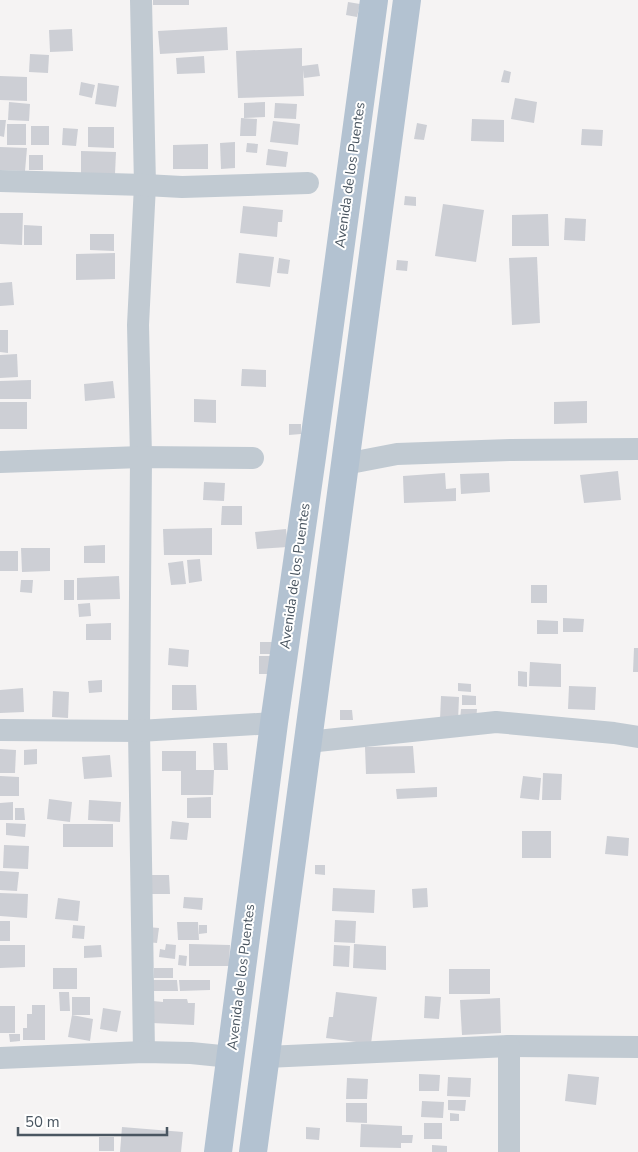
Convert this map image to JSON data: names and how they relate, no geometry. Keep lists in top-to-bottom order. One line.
{"streets":{"main road":["Avenida de los Puentes"]},"scale_bar":"50 m"}
